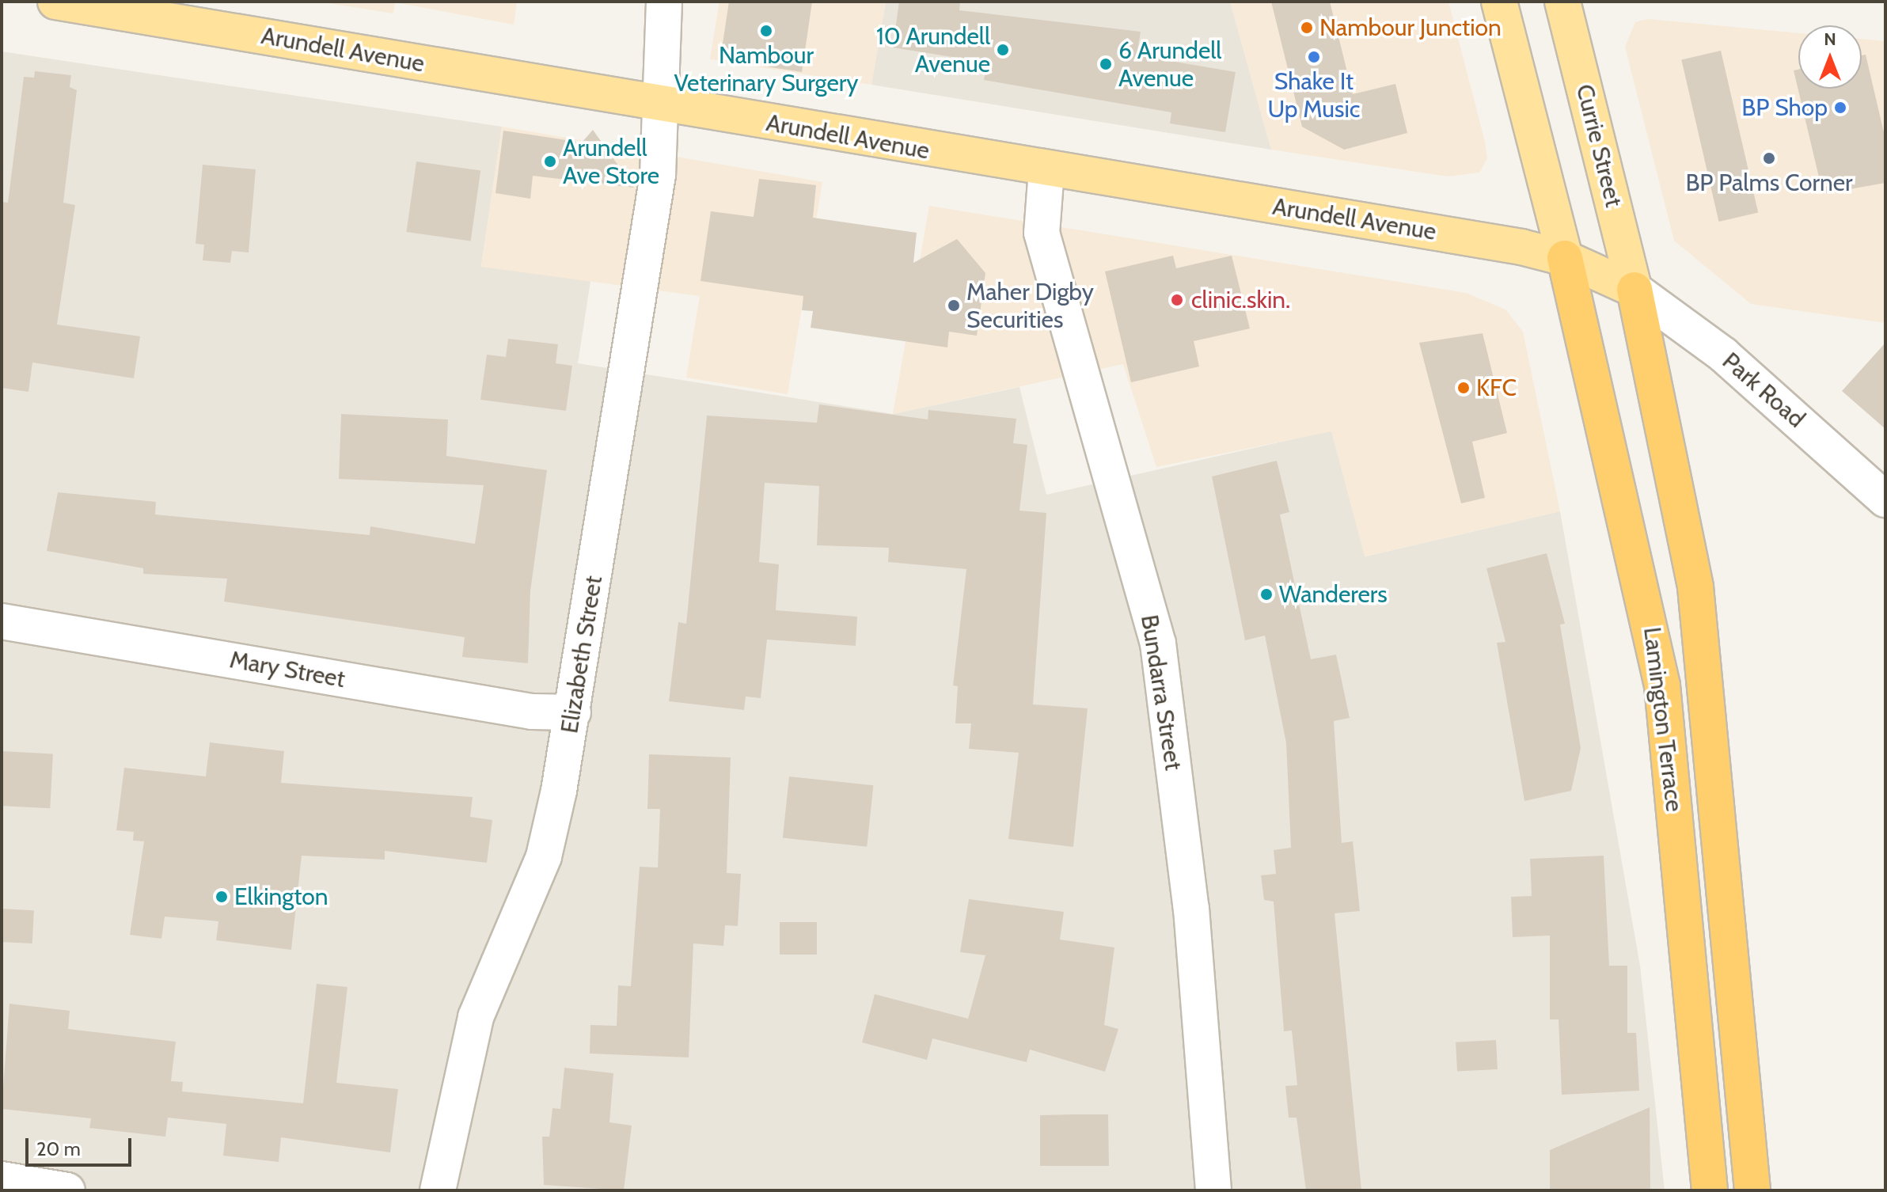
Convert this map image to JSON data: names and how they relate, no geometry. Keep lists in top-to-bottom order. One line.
{"streets":{"highway":["Lamington Terrace"],"main road":["Arundell Avenue","Currie Street"],"street":["Park Road","Elizabeth Street","Mary Street","Bundarra Street"]},"crossings":[["Arundell Avenue","Currie Street"],["Arundell Avenue","Park Road"],["Arundell Avenue","Elizabeth Street"],["Arundell Avenue","Bundarra Street"],["Arundell Avenue","Lamington Terrace"],["Currie Street","Park Road"],["Currie Street","Lamington Terrace"],["Park Road","Lamington Terrace"],["Elizabeth Street","Mary Street"]],"places":["Nambour Junction","Nambour Veterinary Surgery","10 Arundell Avenue","Shake It Up Music","6 Arundell Avenue","BP Shop","BP Palms Corner","Arundell Ave Store","clinic.skin.","Maher Digby Securities","KFC","Wanderers","Elkington"],"scale_bar":"20 m","north":"top"}
